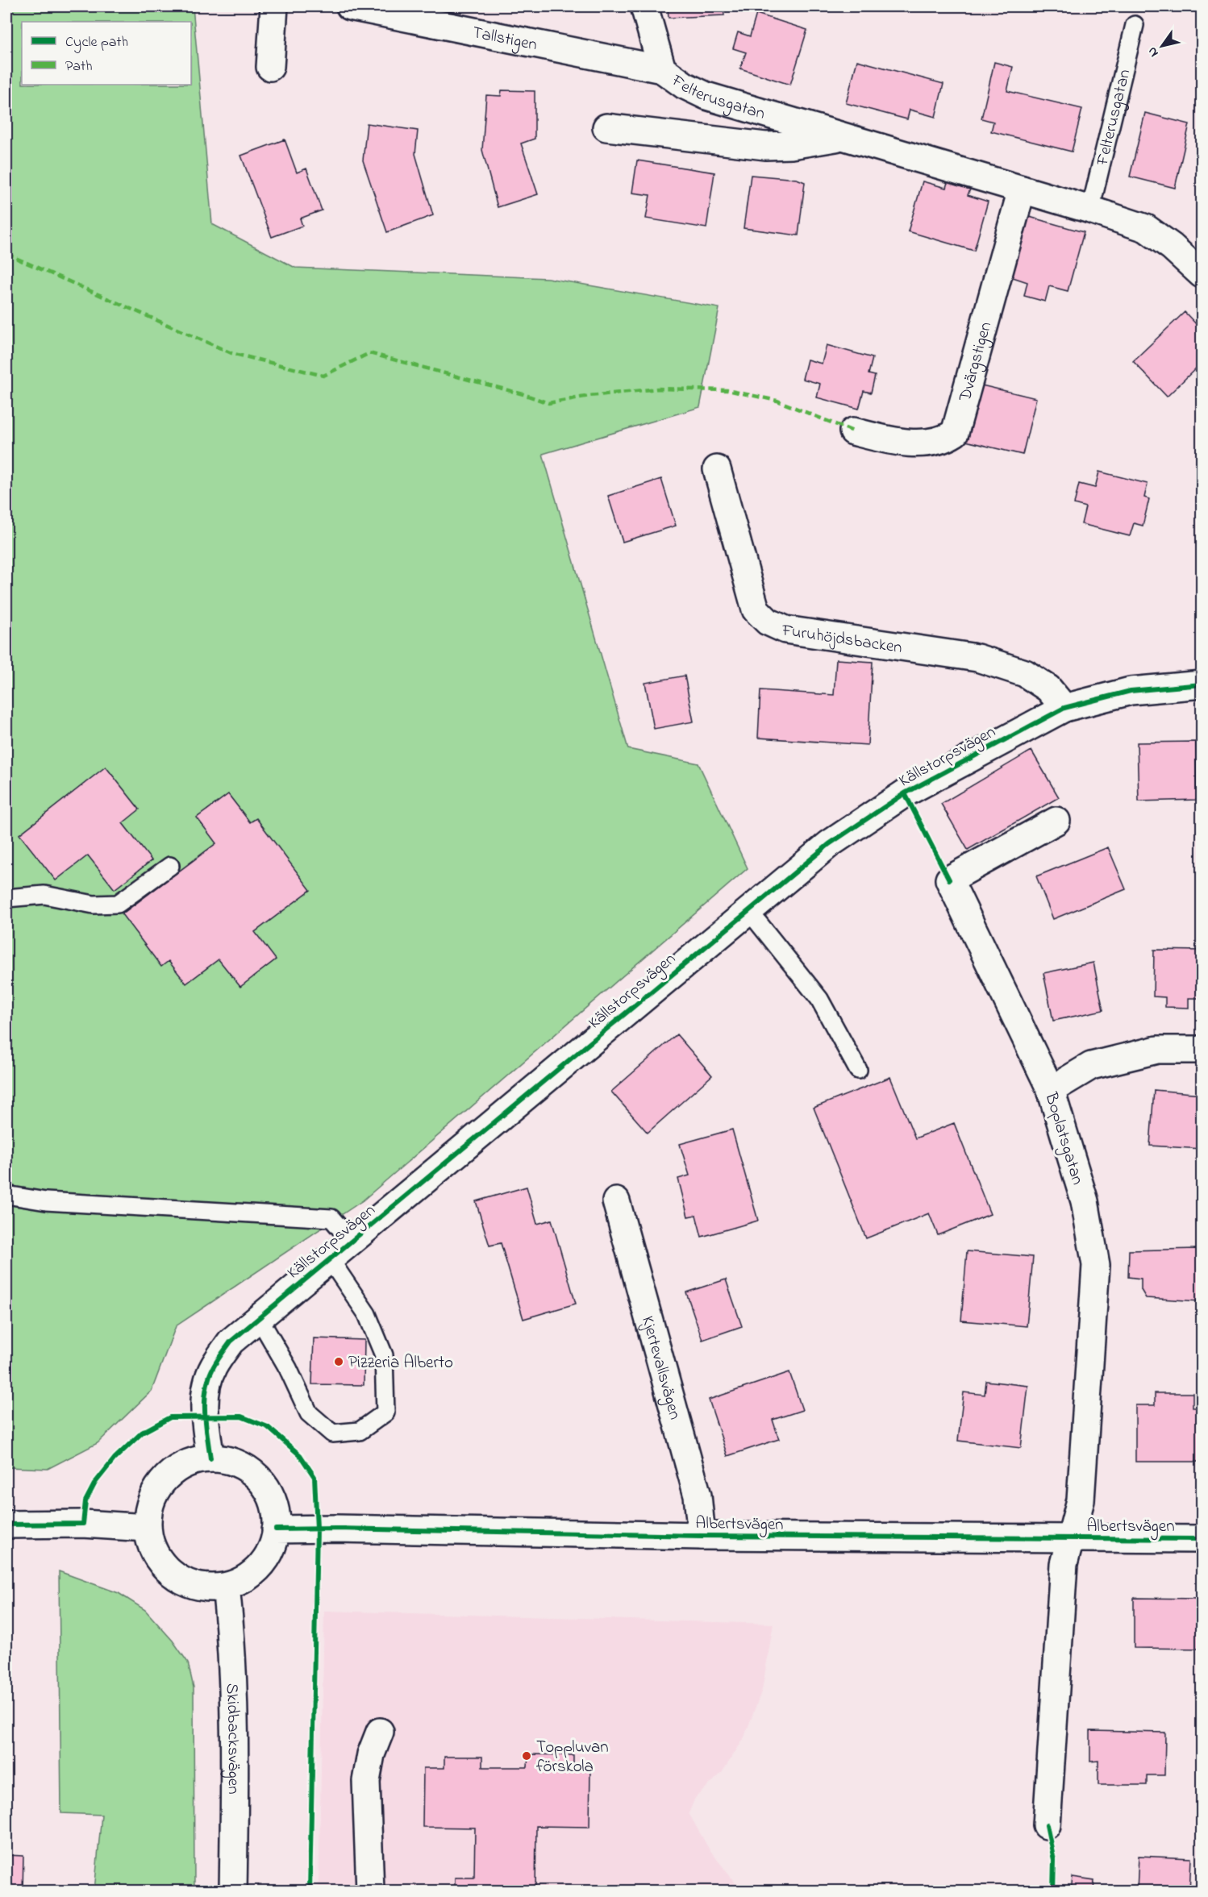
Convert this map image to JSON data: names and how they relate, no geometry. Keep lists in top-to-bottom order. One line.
{"streets":{"street":["Tallstigen","Felterusgatan","Dvärgstigen","Furuhöjdsbacken","Källstorpsvägen","Boplatsgatan","Kjertevallsvägen","Albertsvägen","Skidbacksvägen"]},"crossings":[["Tallstigen","Felterusgatan"],["Felterusgatan","Dvärgstigen"],["Furuhöjdsbacken","Källstorpsvägen"],["Källstorpsvägen","Albertsvägen"],["Källstorpsvägen","Skidbacksvägen"],["Boplatsgatan","Albertsvägen"],["Kjertevallsvägen","Albertsvägen"],["Albertsvägen","Skidbacksvägen"]],"places":["Pizzeria Alberto","Toppluvan förskola"],"legend":["Cycle path","Path"],"north":"bottom left"}
